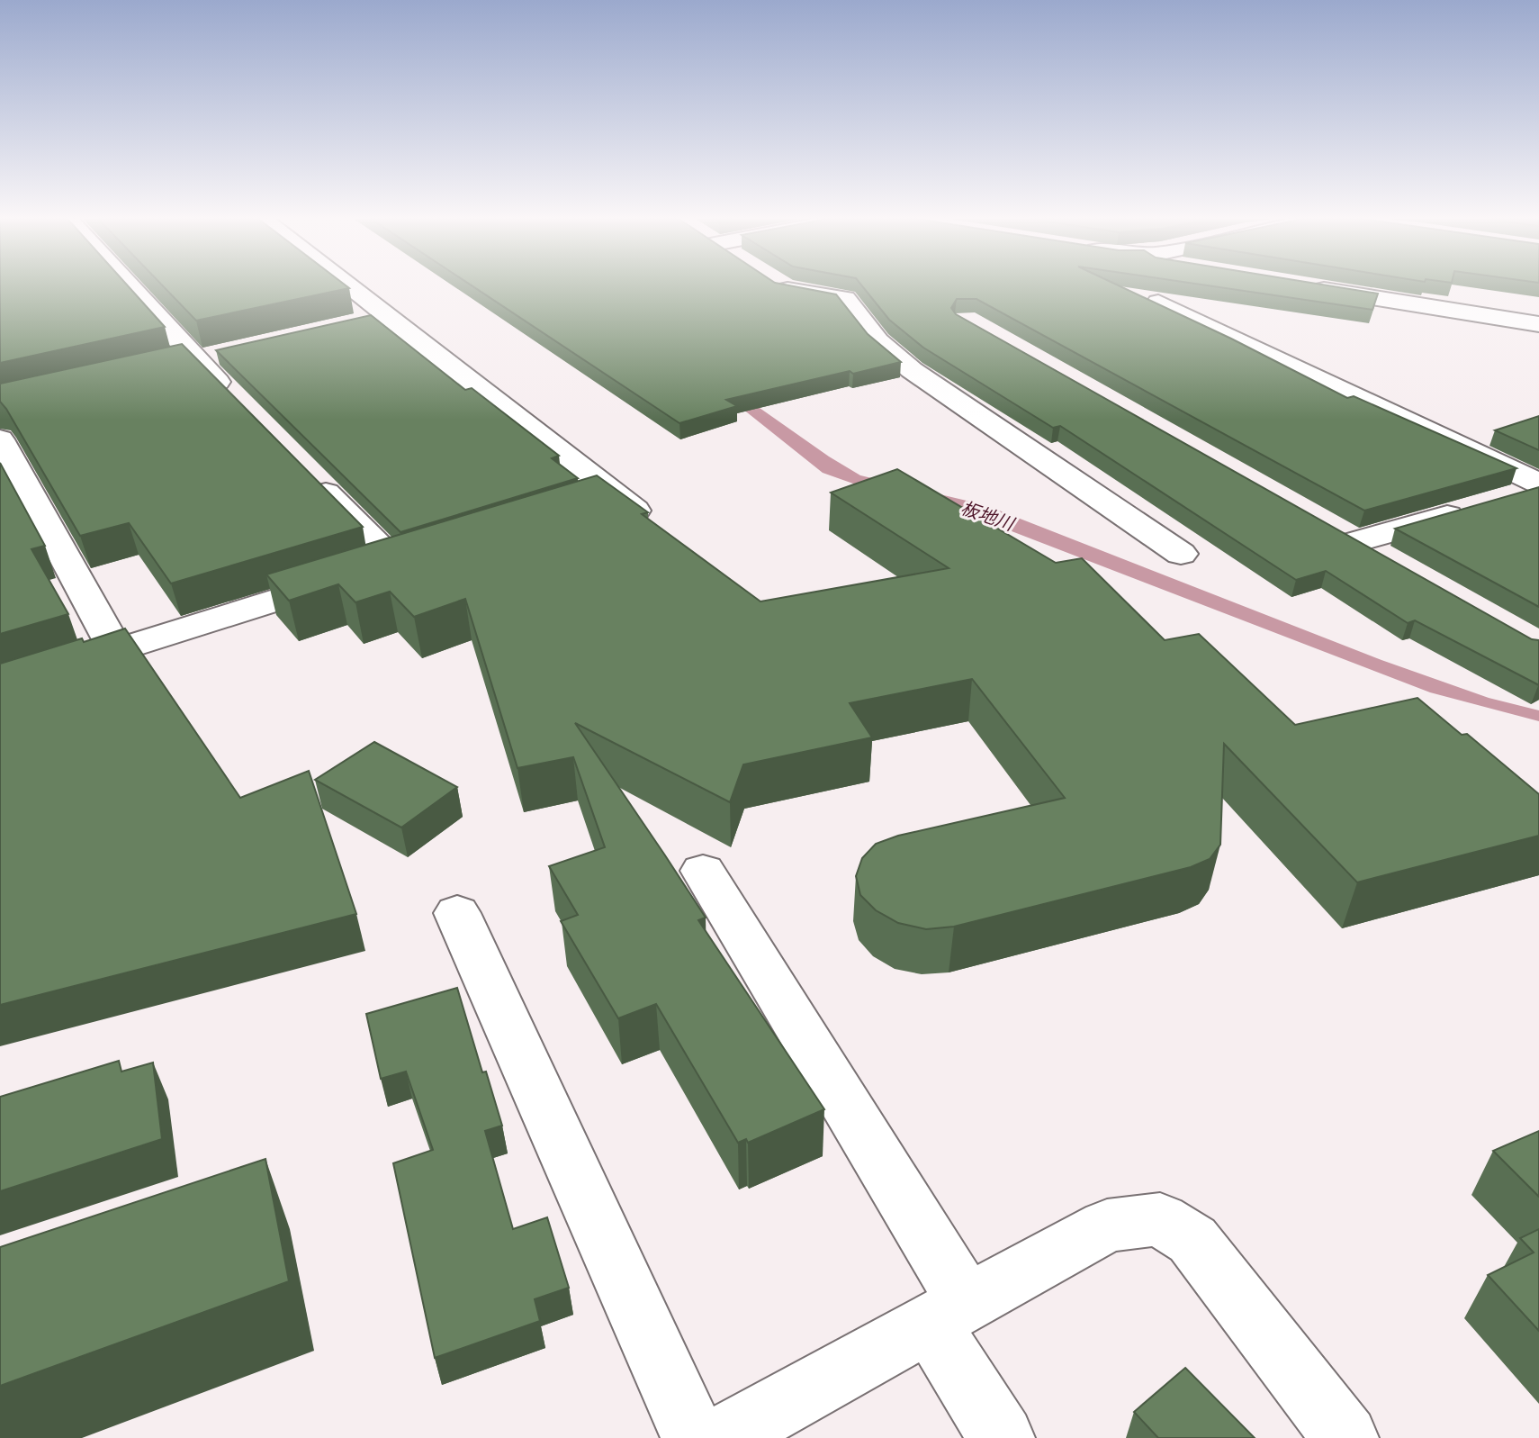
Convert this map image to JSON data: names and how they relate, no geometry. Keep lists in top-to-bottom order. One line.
{"water":["板地川"]}
